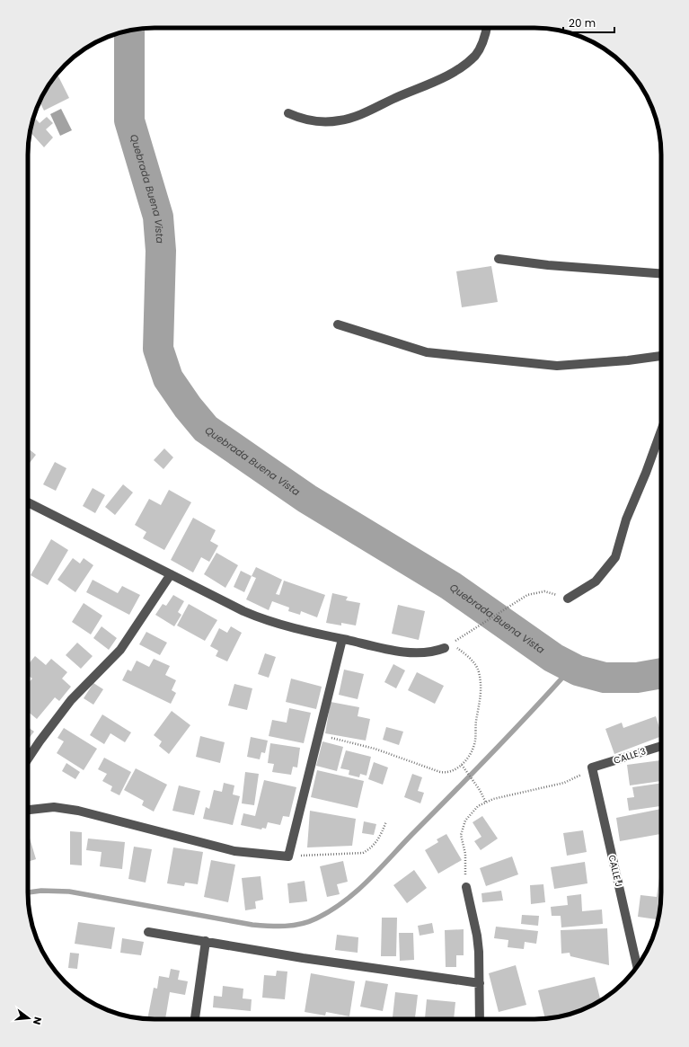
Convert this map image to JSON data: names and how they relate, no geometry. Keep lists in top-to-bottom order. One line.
{"streets":{"street":["CALLE 3","CALLE J"]},"crossings":[["CALLE 3","CALLE J"]],"water":["Quebrada Buena Vista"],"scale_bar":"20 m","north":"right"}
